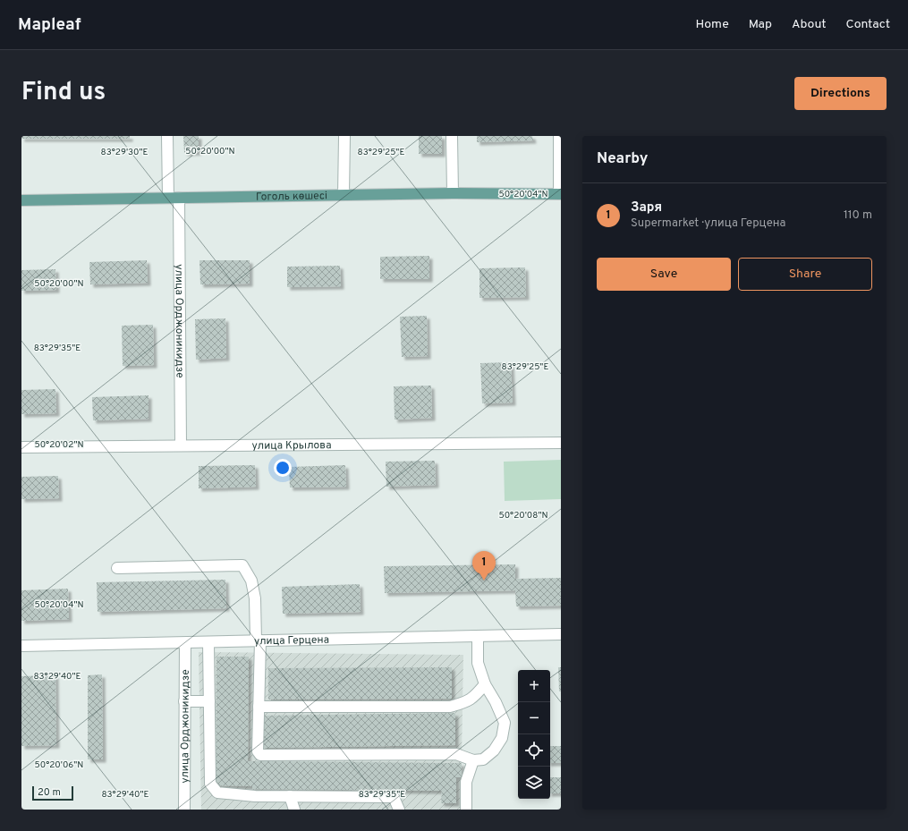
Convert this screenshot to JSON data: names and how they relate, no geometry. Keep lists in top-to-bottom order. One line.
{"streets":{"main road":["Гоголь көшесі"],"street":["улица Орджоникидзе","улица Крылова","улица Герцена"]},"crossings":[["Гоголь көшесі","улица Орджоникидзе"],["улица Орджоникидзе","улица Крылова"],["улица Орджоникидзе","улица Герцена"]],"scale_bar":"20 m","page":{"header":"Mapleaf","nav":["Home","Map","About","Contact"],"title":"Find us","buttons":["Directions",["Save","Share"]],"heading":"Nearby","list":[{"mark":"1","name":"Заря","note":"Supermarket · улица Герцена","value":"110 m"}],"pins":"1","map_buttons":["+","−"],"scale":"20 m"},"coordinates":["50°20'00\"N","83°29'30\"E","83°29'25\"E","50°20'04\"N","83°29'35\"E","50°20'02\"N","50°20'08\"N","83°29'40\"E","50°20'06\"N"]}
